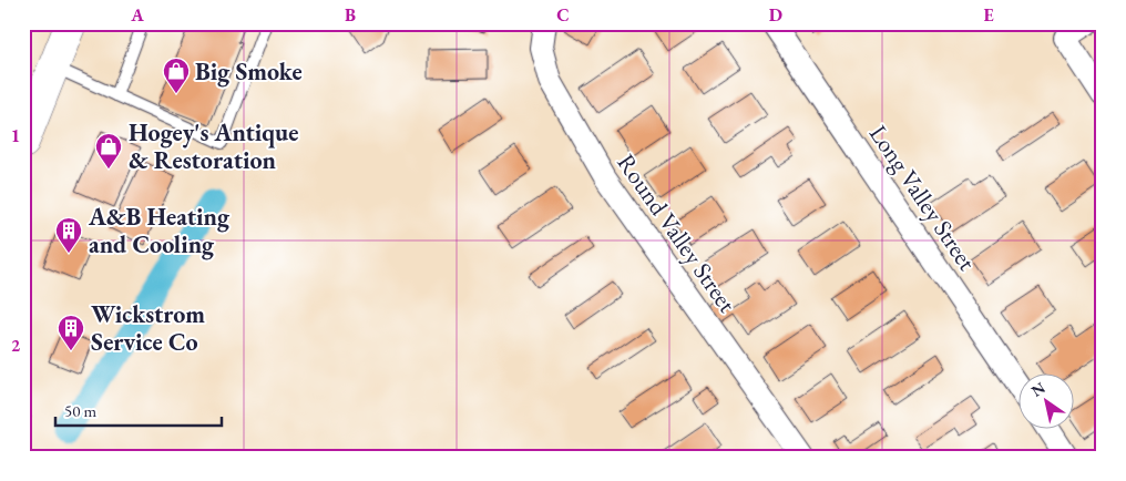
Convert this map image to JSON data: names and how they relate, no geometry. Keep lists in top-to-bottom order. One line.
{"streets":{"street":["Long Valley Street","Round Valley Street"]},"places":{"shop":["Big Smoke","Hogey's Antique & Restoration"],"building":["A&B Heating and Cooling","Wickstrom Service Co"]},"scale_bar":"50 m","north":"top left","grid":{"columns":["A","B","C","D","E"],"rows":["1","2"]}}
